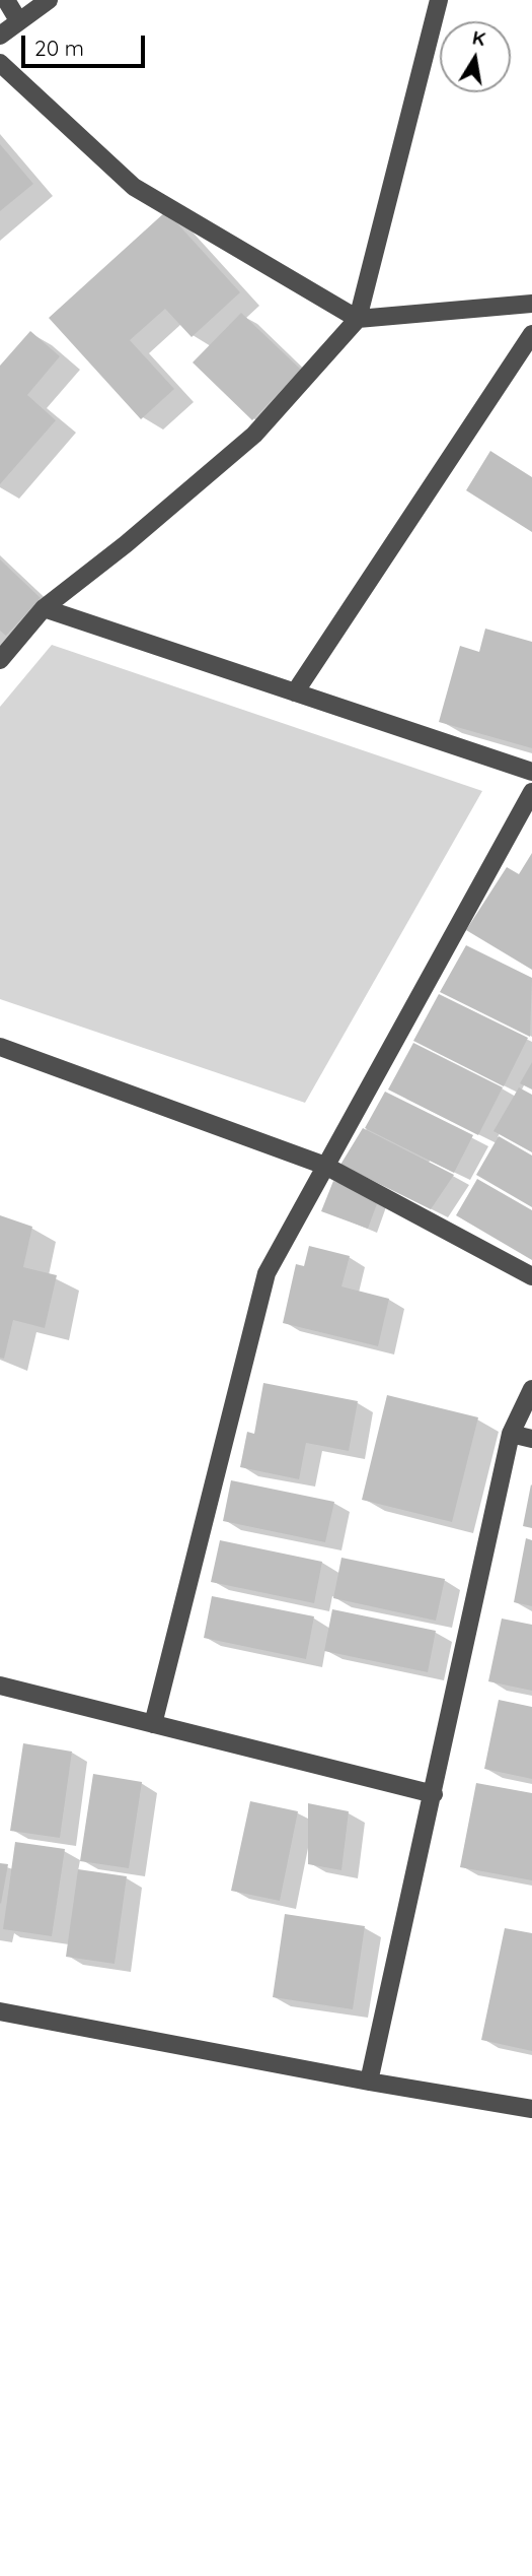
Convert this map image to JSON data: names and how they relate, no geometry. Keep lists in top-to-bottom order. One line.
{"scale_bar":"20 m","north":"top"}
